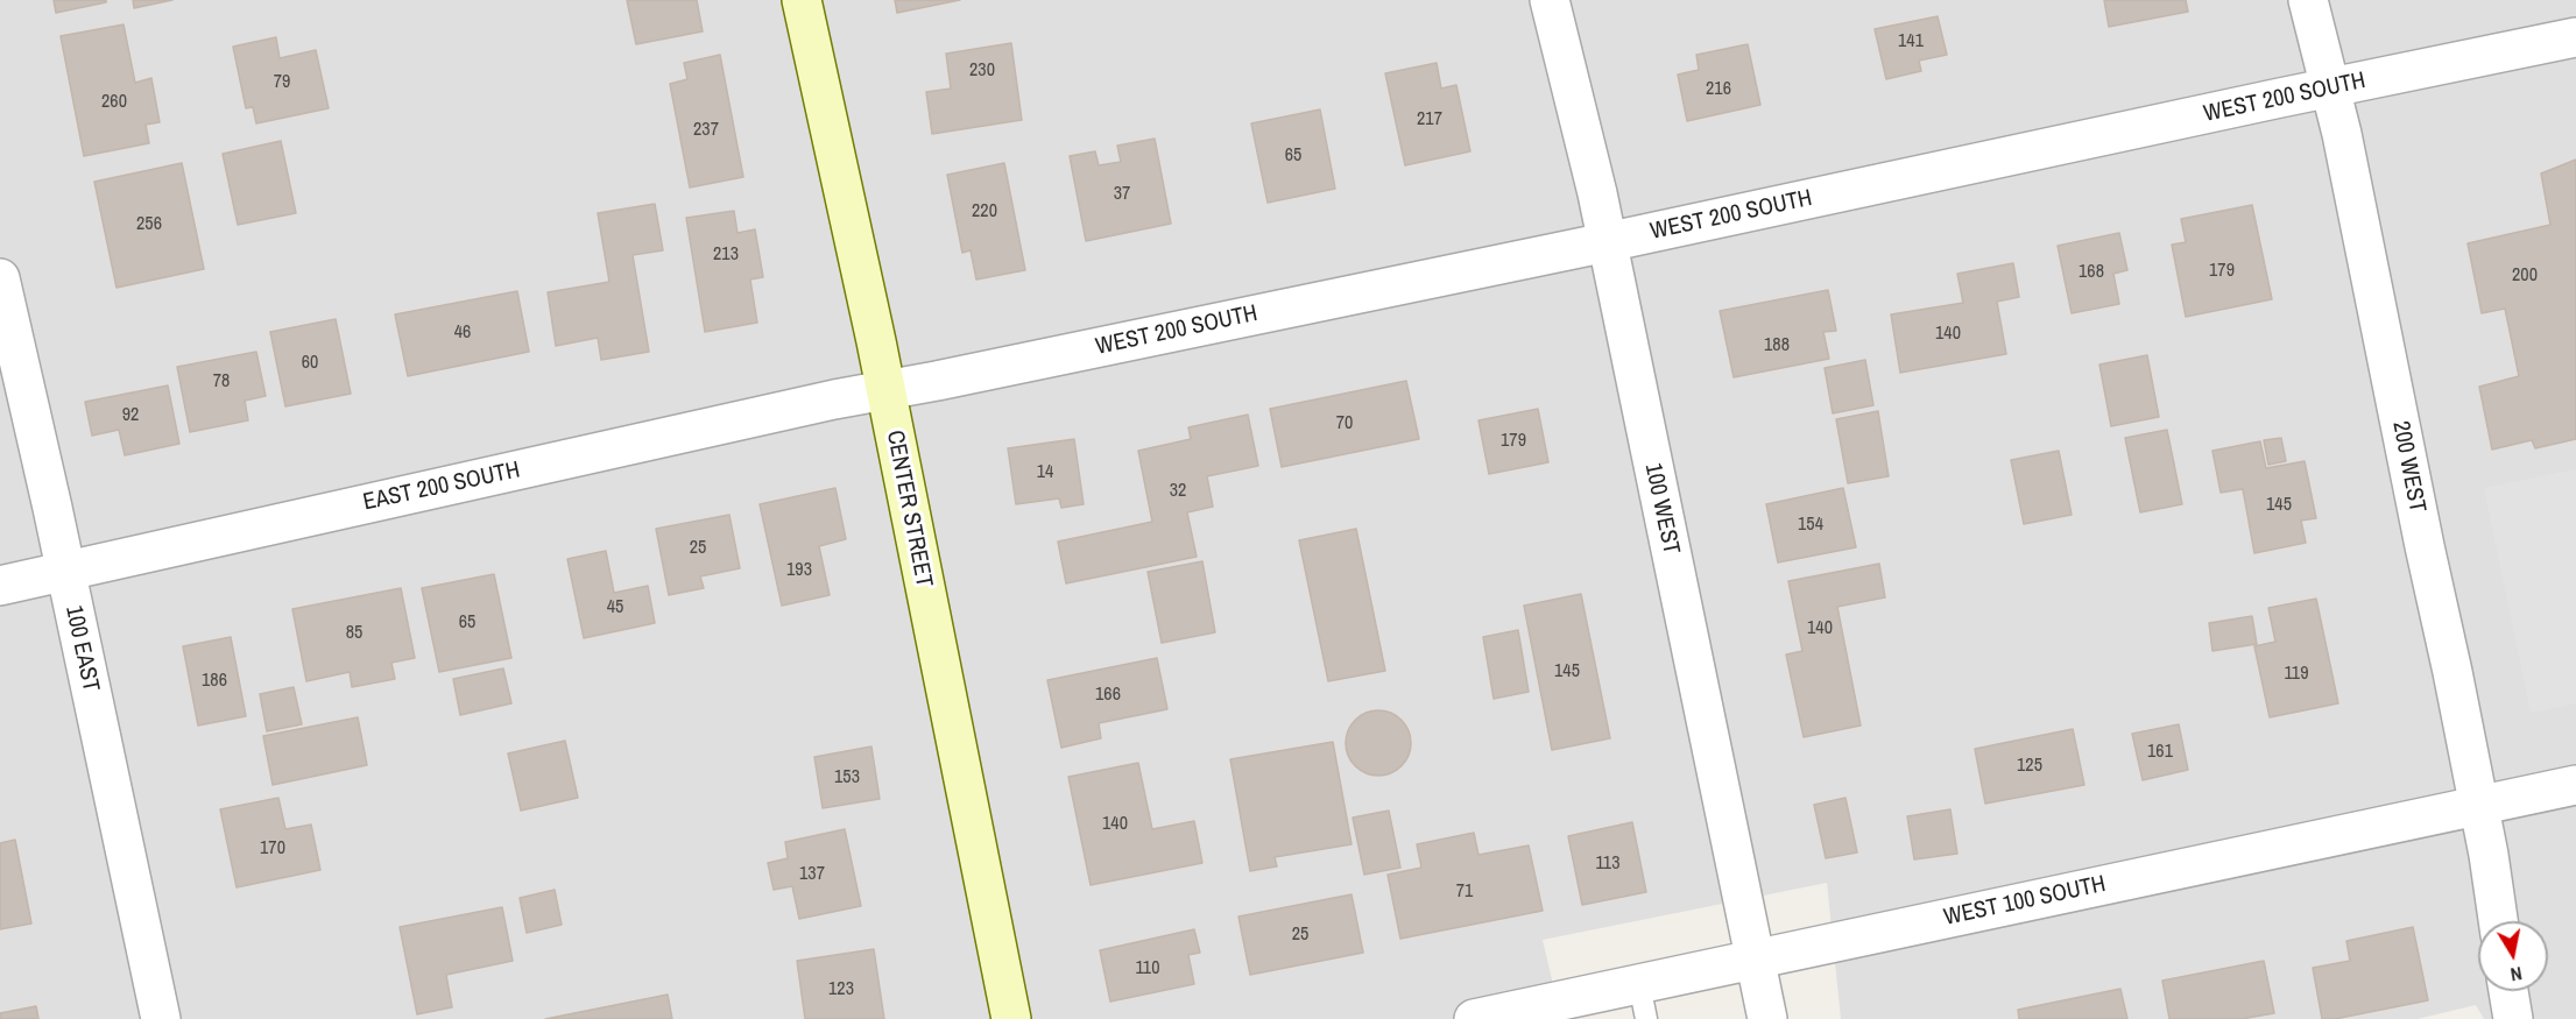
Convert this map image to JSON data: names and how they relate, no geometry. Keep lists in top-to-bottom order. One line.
{"streets":{"street":["WEST 200 SOUTH","200 WEST","EAST 200 SOUTH","CENTER STREET","100 WEST","100 EAST","WEST 100 SOUTH"]},"crossings":[["WEST 200 SOUTH","200 WEST"],["WEST 200 SOUTH","EAST 200 SOUTH"],["WEST 200 SOUTH","CENTER STREET"],["WEST 200 SOUTH","100 WEST"],["200 WEST","WEST 100 SOUTH"],["EAST 200 SOUTH","CENTER STREET"],["EAST 200 SOUTH","100 EAST"],["100 WEST","WEST 100 SOUTH"]],"house_numbers":["141","230","79","216","260","217","237","65","37","220","256","213","179","168","200","46","140","188","60","78","92","70","179","14","32","145","154","25","193","45","65","140","85","145","119","186","166","161","125","153","140","170","113","137","71","25","110","123"],"north":"bottom"}
